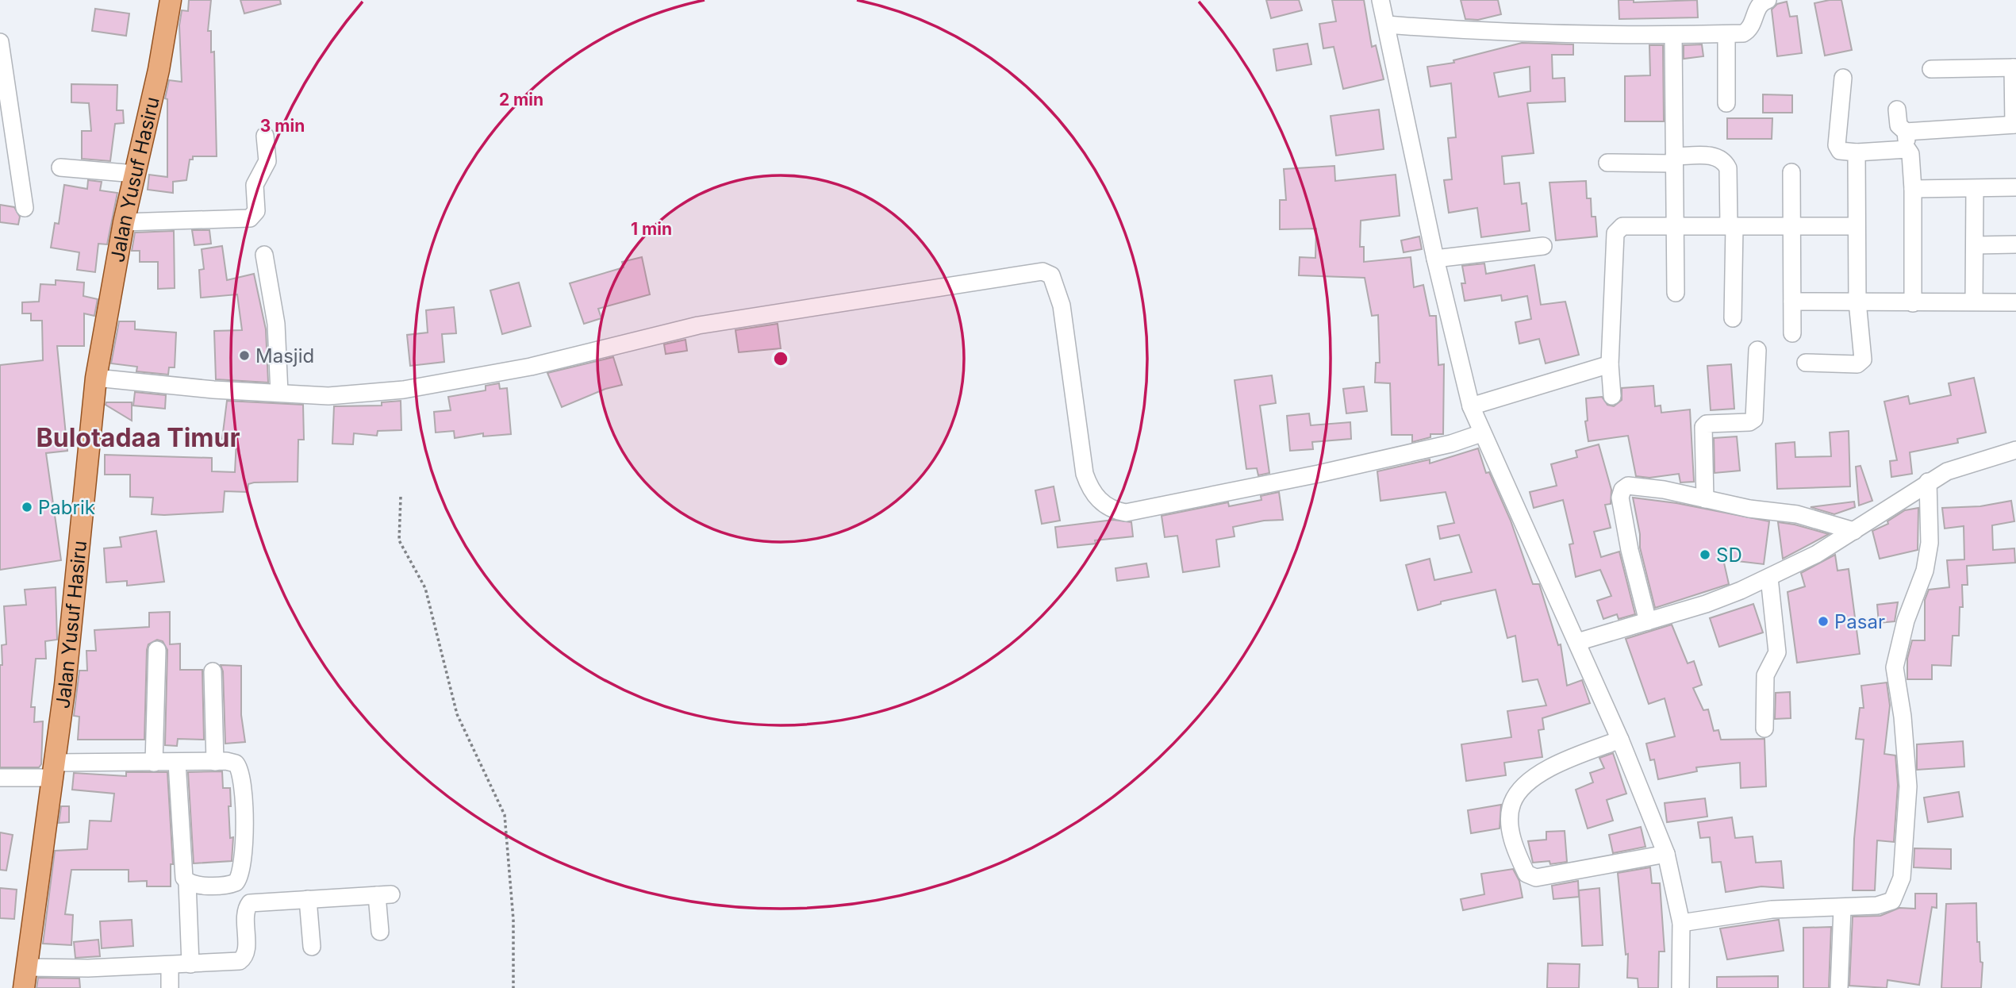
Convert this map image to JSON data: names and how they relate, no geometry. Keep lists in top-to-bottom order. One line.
{"streets":{"main road":["Jalan Yusuf Hasiru"]},"districts":["Bulotadaa Timur"],"places":["Masjid","Pabrik","SD","Pasar"],"rings":["2 min","3 min","1 min"]}
